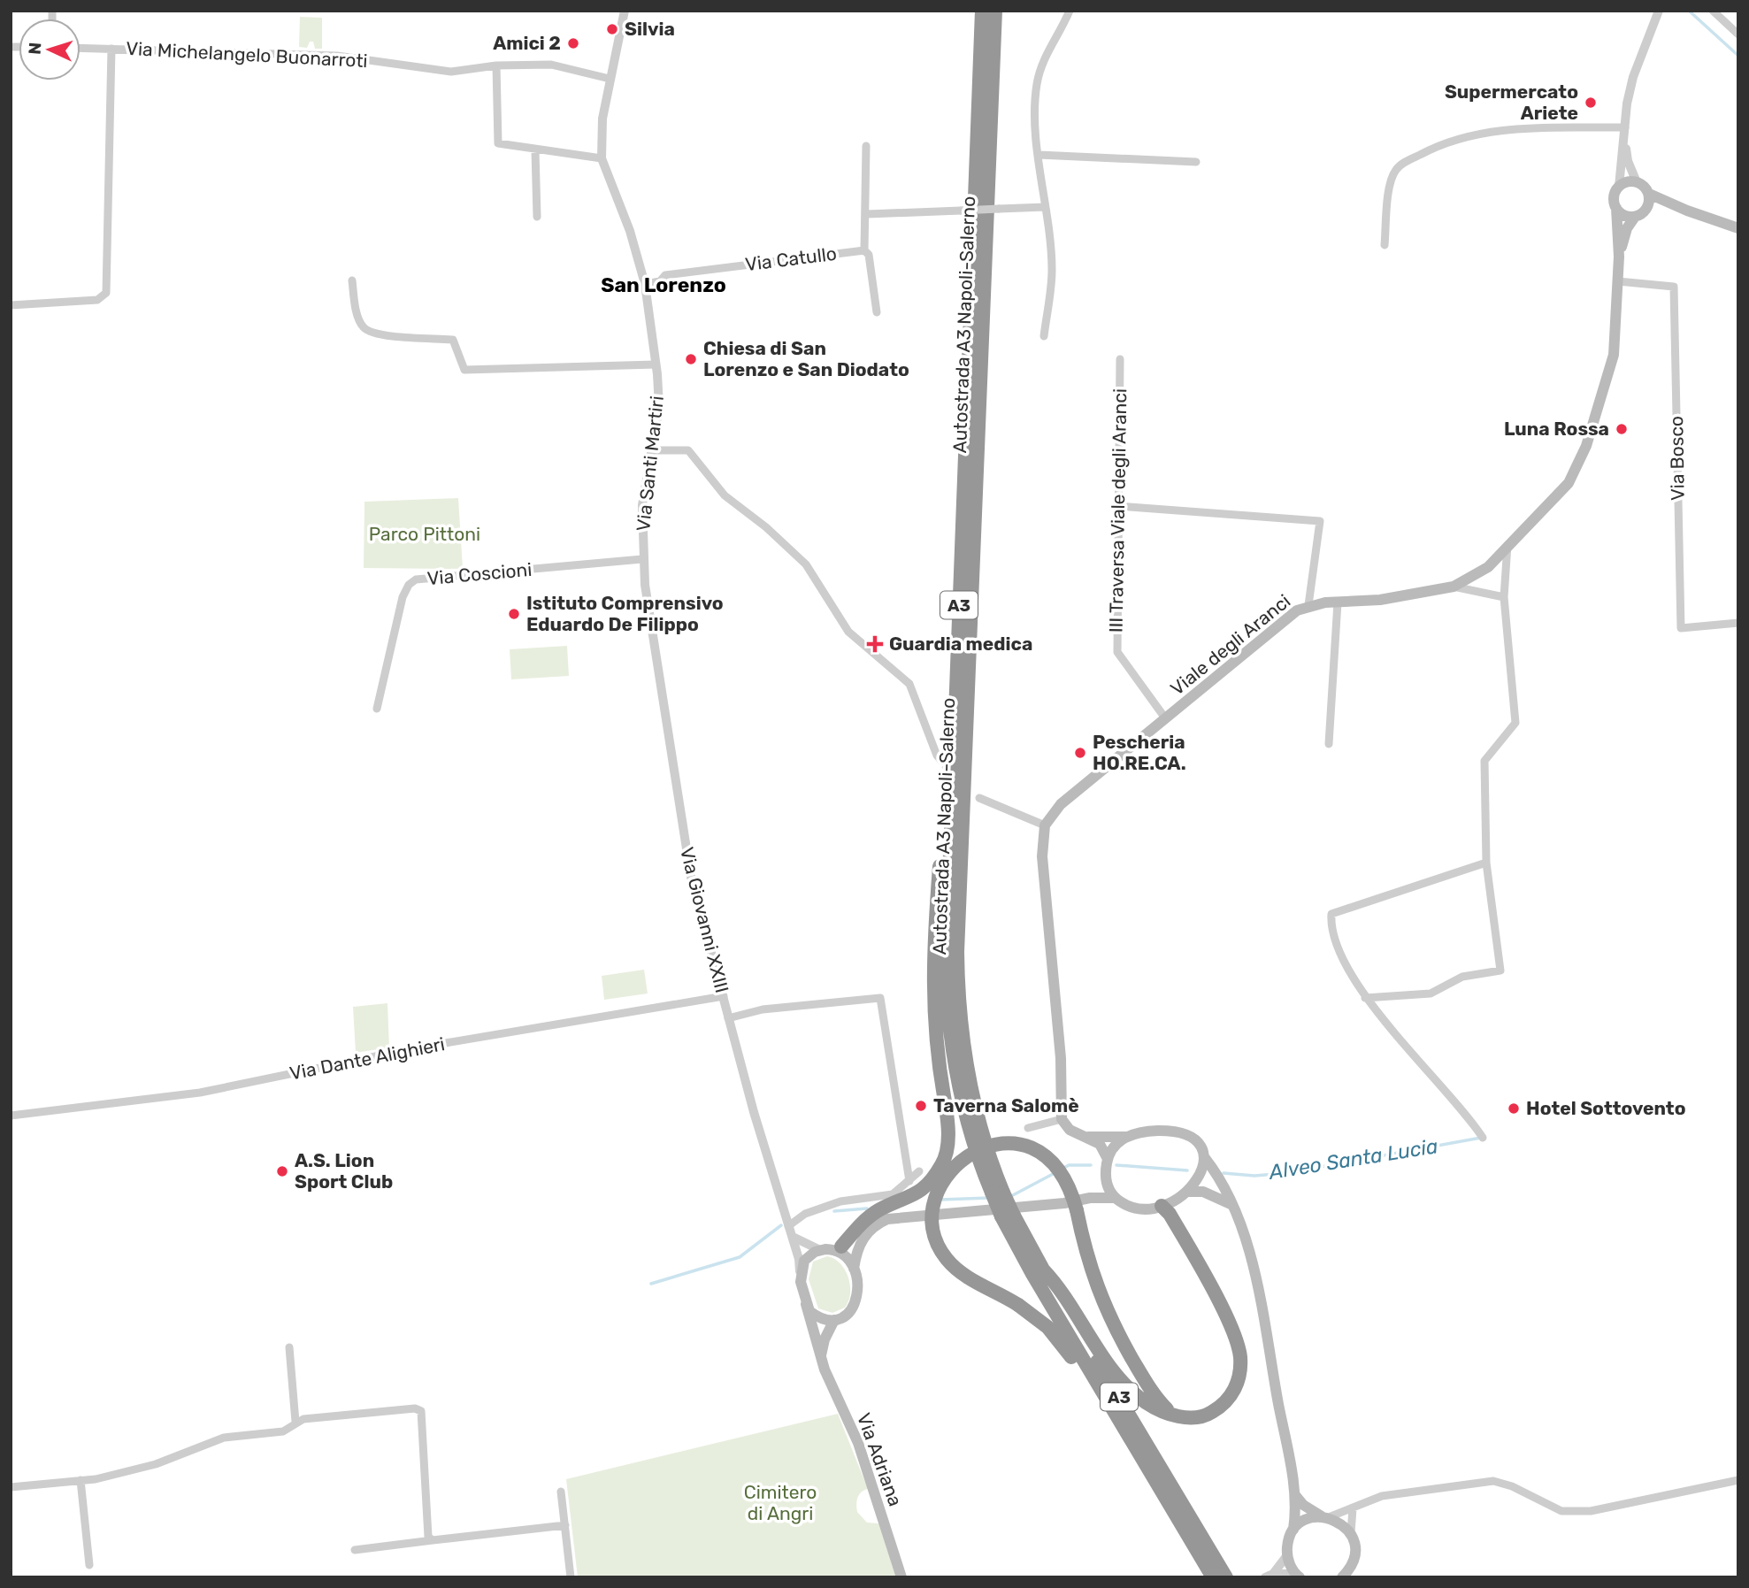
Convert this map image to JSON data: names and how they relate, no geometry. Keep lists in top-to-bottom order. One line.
{"streets":{"highway":["Autostrada A3 Napoli-Salerno","A3"],"main road":["Viale degli Aranci","Via Adriana"],"street":["Via Michelangelo Buonarroti","Via Catullo","Via Bosco","Via Santi Martiri","III Traversa Viale degli Aranci","Via Coscioni","Via Giovanni XXIII","Via Dante Alighieri"]},"crossings":[["Via Michelangelo Buonarroti","Via Santi Martiri"],["Via Catullo","Via Santi Martiri"],["Via Bosco","Viale degli Aranci"],["Via Santi Martiri","Via Coscioni"],["Via Santi Martiri","Via Giovanni XXIII"],["III Traversa Viale degli Aranci","Viale degli Aranci"],["Via Coscioni","Via Giovanni XXIII"],["Via Giovanni XXIII","Via Dante Alighieri"],["Via Giovanni XXIII","Via Adriana"]],"districts":["San Lorenzo"],"water":["Alveo Santa Lucia"],"parks":["Parco Pittoni","Cimitero di Angri"],"places":{"other":["Silvia","Amici 2","Supermercato Ariete","Chiesa di San Lorenzo e San Diodato","Luna Rossa","Istituto Comprensivo Eduardo De Filippo","Pescheria HO.RE.CA.","Taverna Salomè","Hotel Sottovento","A.S. Lion Sport Club"],"health":["Guardia medica"]},"north":"left"}
